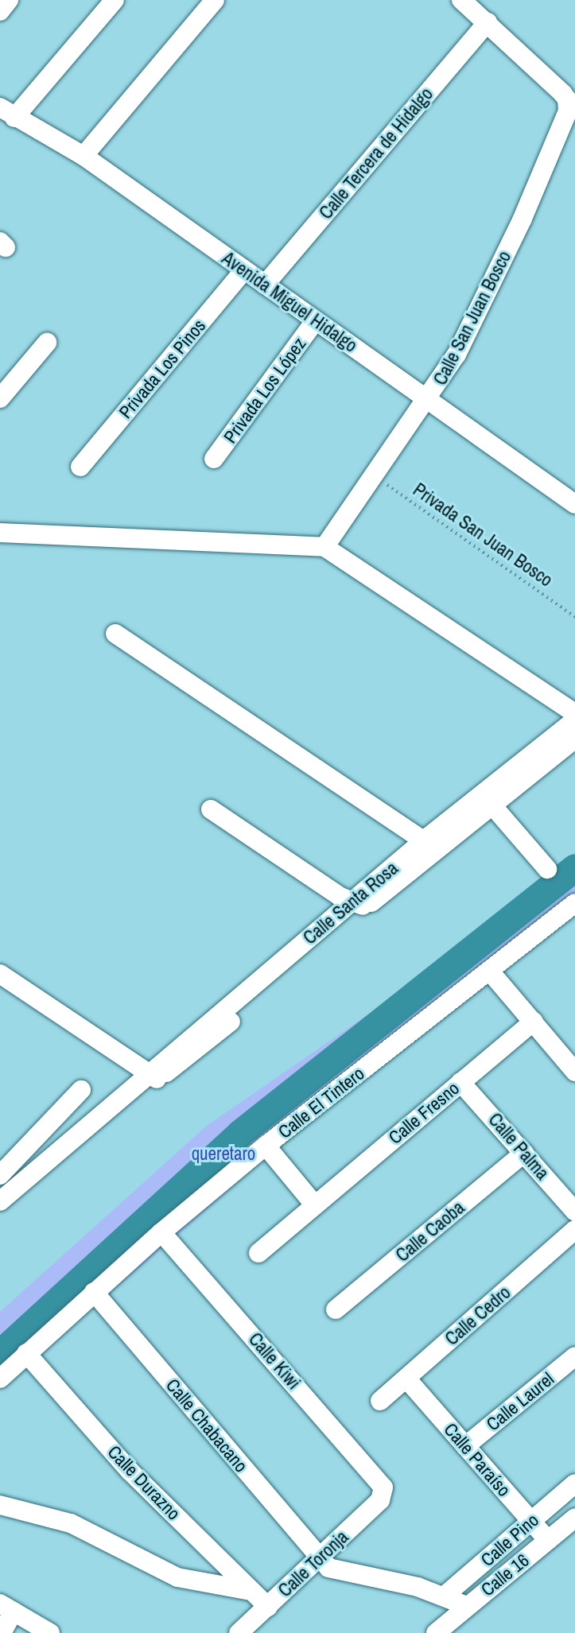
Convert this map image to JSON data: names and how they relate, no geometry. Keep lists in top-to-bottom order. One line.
{"streets":{"street":["Calle Tercera de Hidalgo","Avenida Miguel Hidalgo","Calle San Juan Bosco","Privada Los Pinos","Privada Los López","Calle Santa Rosa","Calle El Tintero","Calle Fresno","Calle Palma","Calle Caoba","Calle Cedro","Calle Kiwi","Calle Laurel","Calle Chabacano","Calle Paraíso","Calle Durazno","Calle Pino","Calle Toronja","Calle 16"],"path":["Privada San Juan Bosco"]},"crossings":[["Calle Tercera de Hidalgo","Avenida Miguel Hidalgo"],["Calle Tercera de Hidalgo","Calle San Juan Bosco"],["Avenida Miguel Hidalgo","Calle San Juan Bosco"],["Avenida Miguel Hidalgo","Privada Los Pinos"],["Avenida Miguel Hidalgo","Privada Los López"],["Calle San Juan Bosco","Privada San Juan Bosco"],["Calle El Tintero","Calle Kiwi"],["Calle El Tintero","Calle Chabacano"],["Calle El Tintero","Calle Durazno"],["Calle Fresno","Calle Palma"],["Calle Palma","Calle Caoba"],["Calle Cedro","Calle Paraíso"],["Calle Kiwi","Calle Toronja"],["Calle Laurel","Calle Paraíso"],["Calle Chabacano","Calle Pino"],["Calle Chabacano","Calle Toronja"],["Calle Chabacano","Calle 16"],["Calle Paraíso","Calle Pino"],["Calle Paraíso","Calle 16"],["Calle Durazno","Calle Toronja"]],"parks":["queretaro"]}
